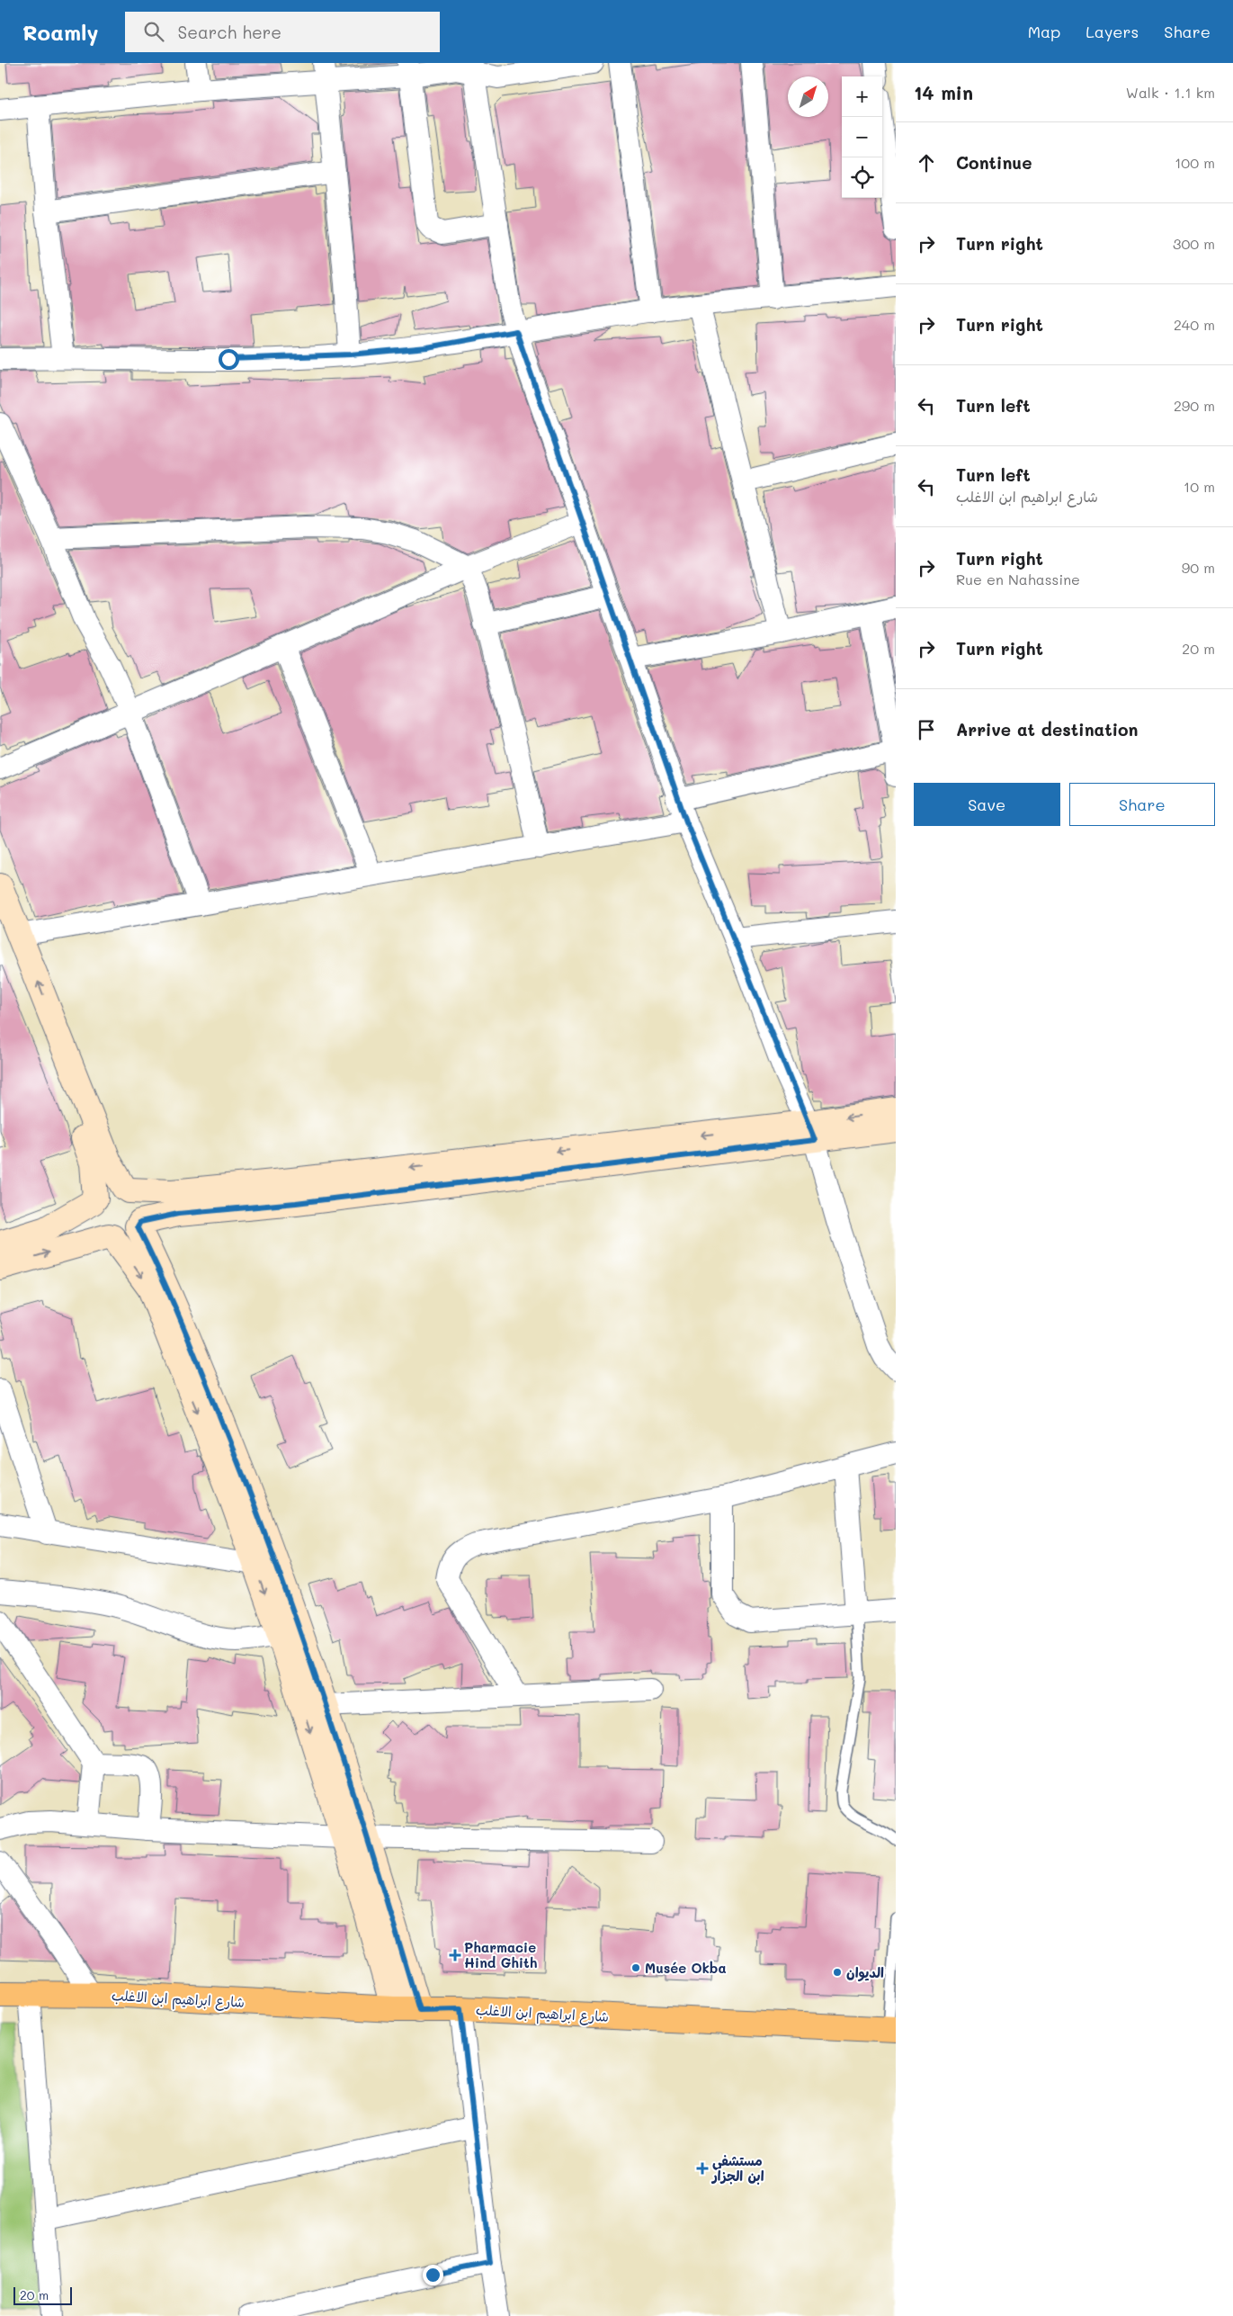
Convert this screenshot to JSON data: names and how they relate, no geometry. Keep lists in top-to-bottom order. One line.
{"streets":{"main road":["شارع ابراهيم ابن الاغلب"]},"places":{"health":["Pharmacie Hind Ghith","مستشفى ابن الجزار"],"other":["Musée Okba","الديوان"]},"scale_bar":"20 m","north":"top right","page":{"header":"Roamly","search":"Search here","nav":["Map","Layers","Share"],"heading":["14 min","Walk · 1.1 km"],"map_buttons":["+","−"],"list":[["Continue","100 m"],["Turn right","300 m"],["Turn right","240 m"],["Turn left","290 m"],["Turn left","شارع ابراهيم ابن الاغلب","10 m"],["Turn right","Rue en Nahassine","90 m"],["Turn right","20 m"],"Arrive at destination"],"buttons":["Save","Share"],"scale":"20 m"}}
